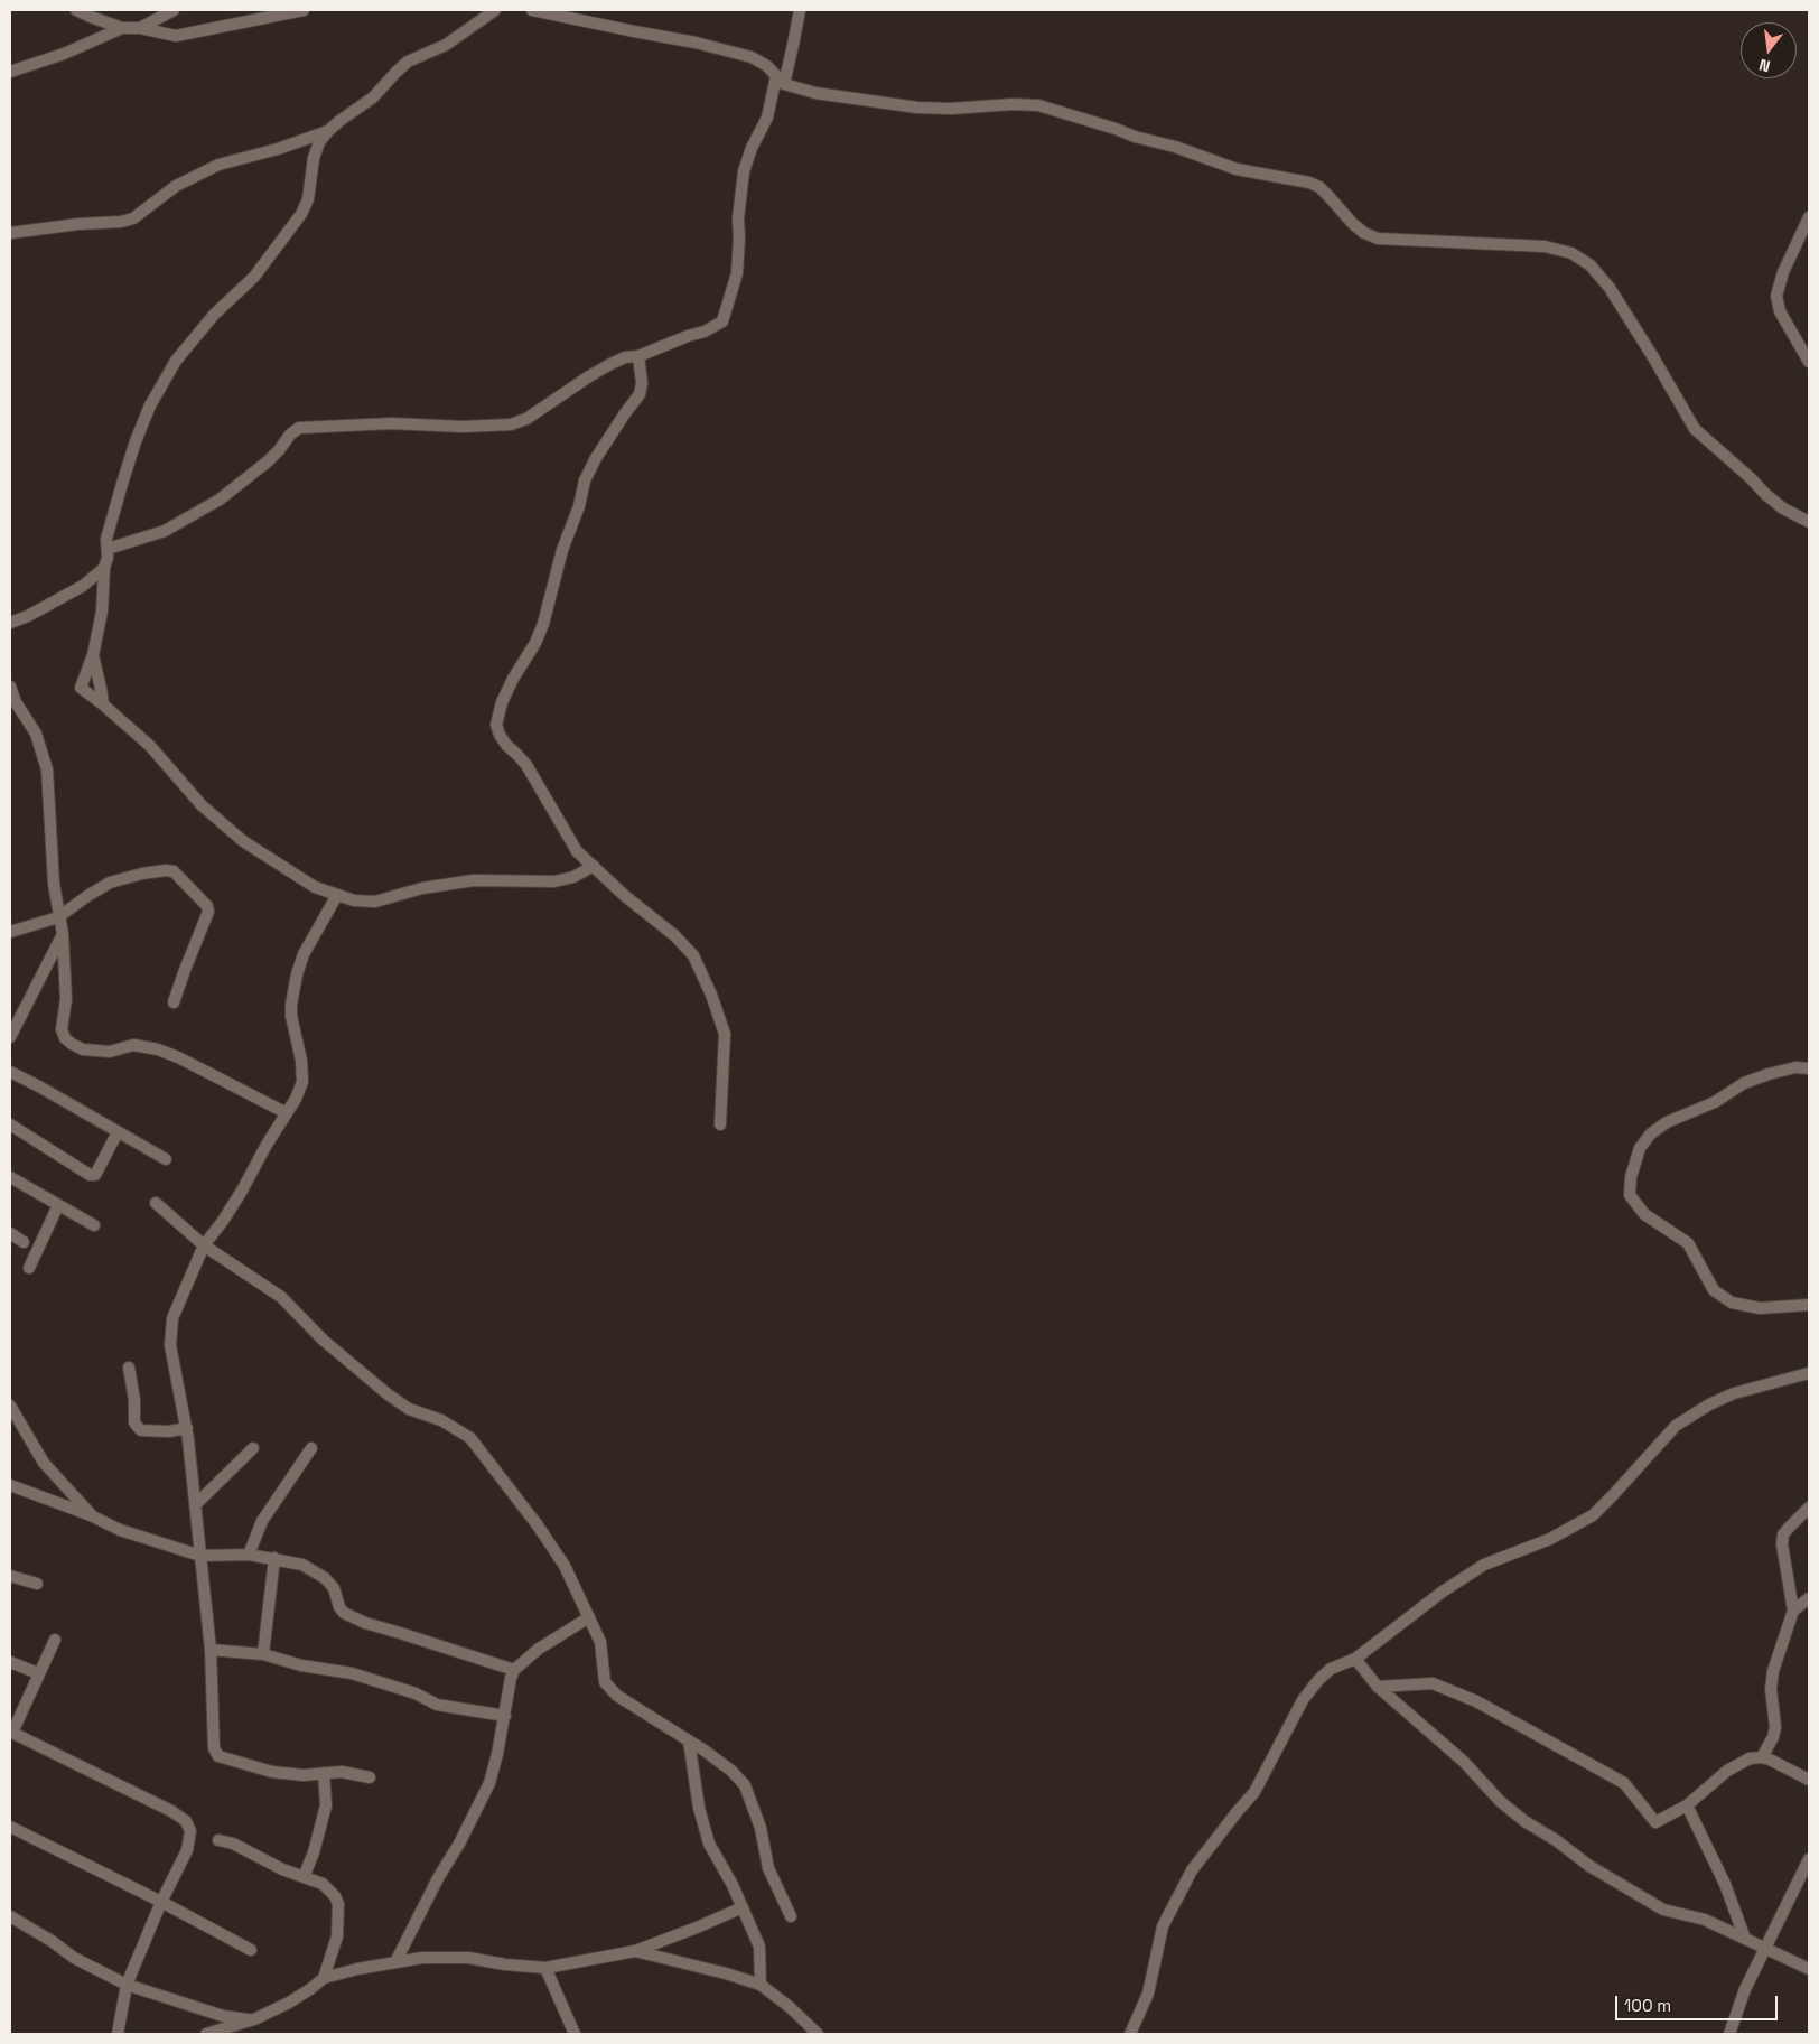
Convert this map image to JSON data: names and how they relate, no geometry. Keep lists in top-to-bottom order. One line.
{"scale_bar":"100 m","north":"bottom"}
